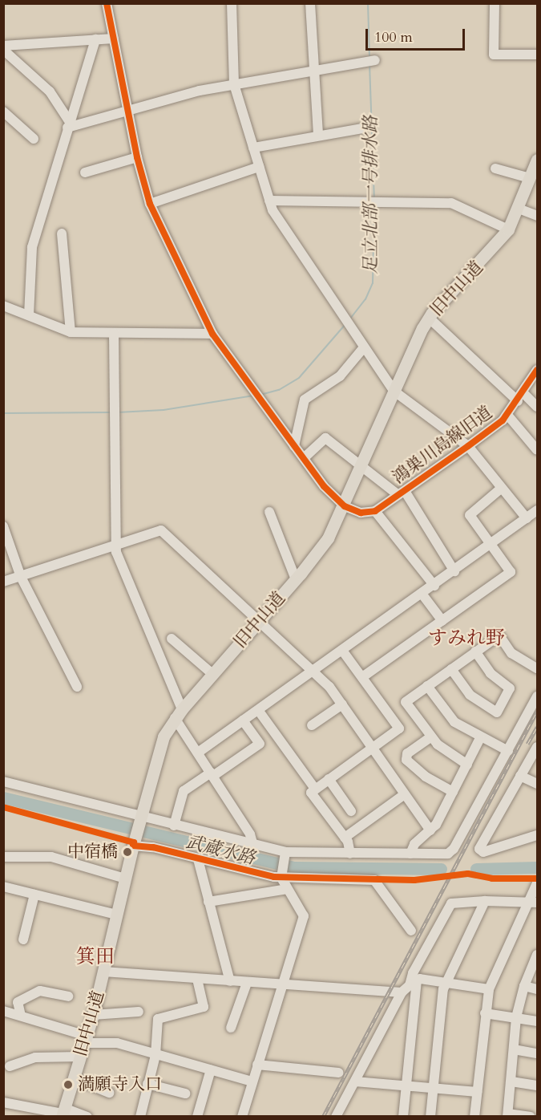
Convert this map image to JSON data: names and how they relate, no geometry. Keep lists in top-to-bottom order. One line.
{"streets":{"main road":["旧中山道"],"street":["鴻巣川島線旧道"]},"districts":["すみれ野","箕田"],"water":["足立北部一号排水路","武蔵水路"],"places":["中宿橋","満願寺入口"],"scale_bar":"100 m"}
